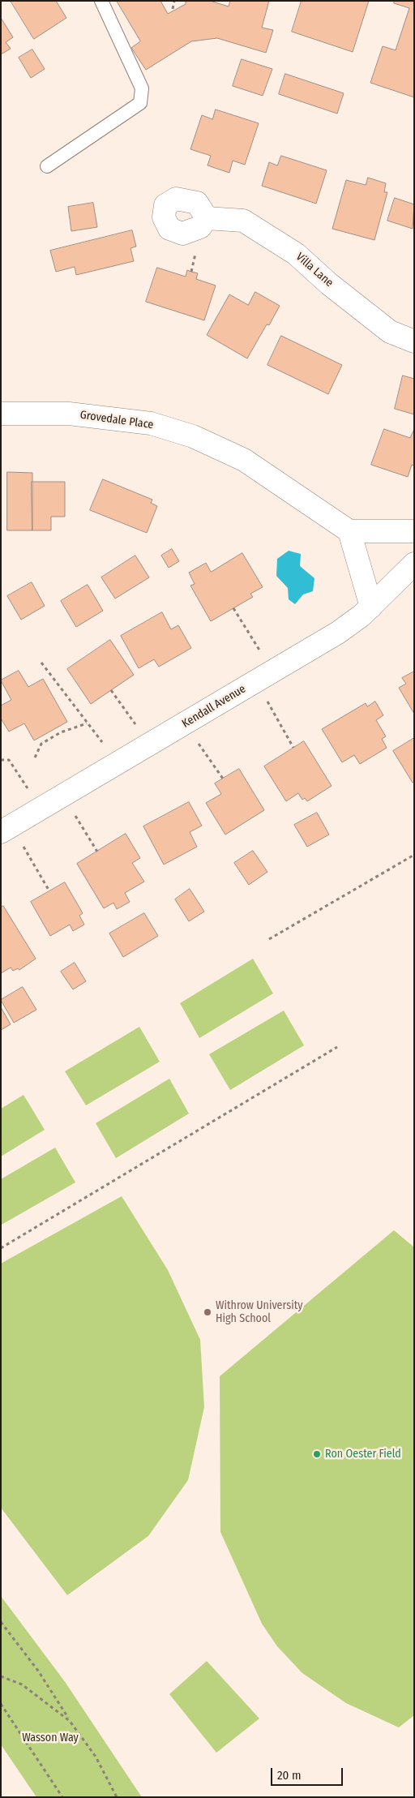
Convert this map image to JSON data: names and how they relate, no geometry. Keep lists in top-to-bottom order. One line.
{"streets":{"street":["Villa Lane","Grovedale Place","Kendall Avenue"]},"parks":["Wasson Way"],"places":["Withrow University High School","Ron Oester Field"],"scale_bar":"20 m"}
